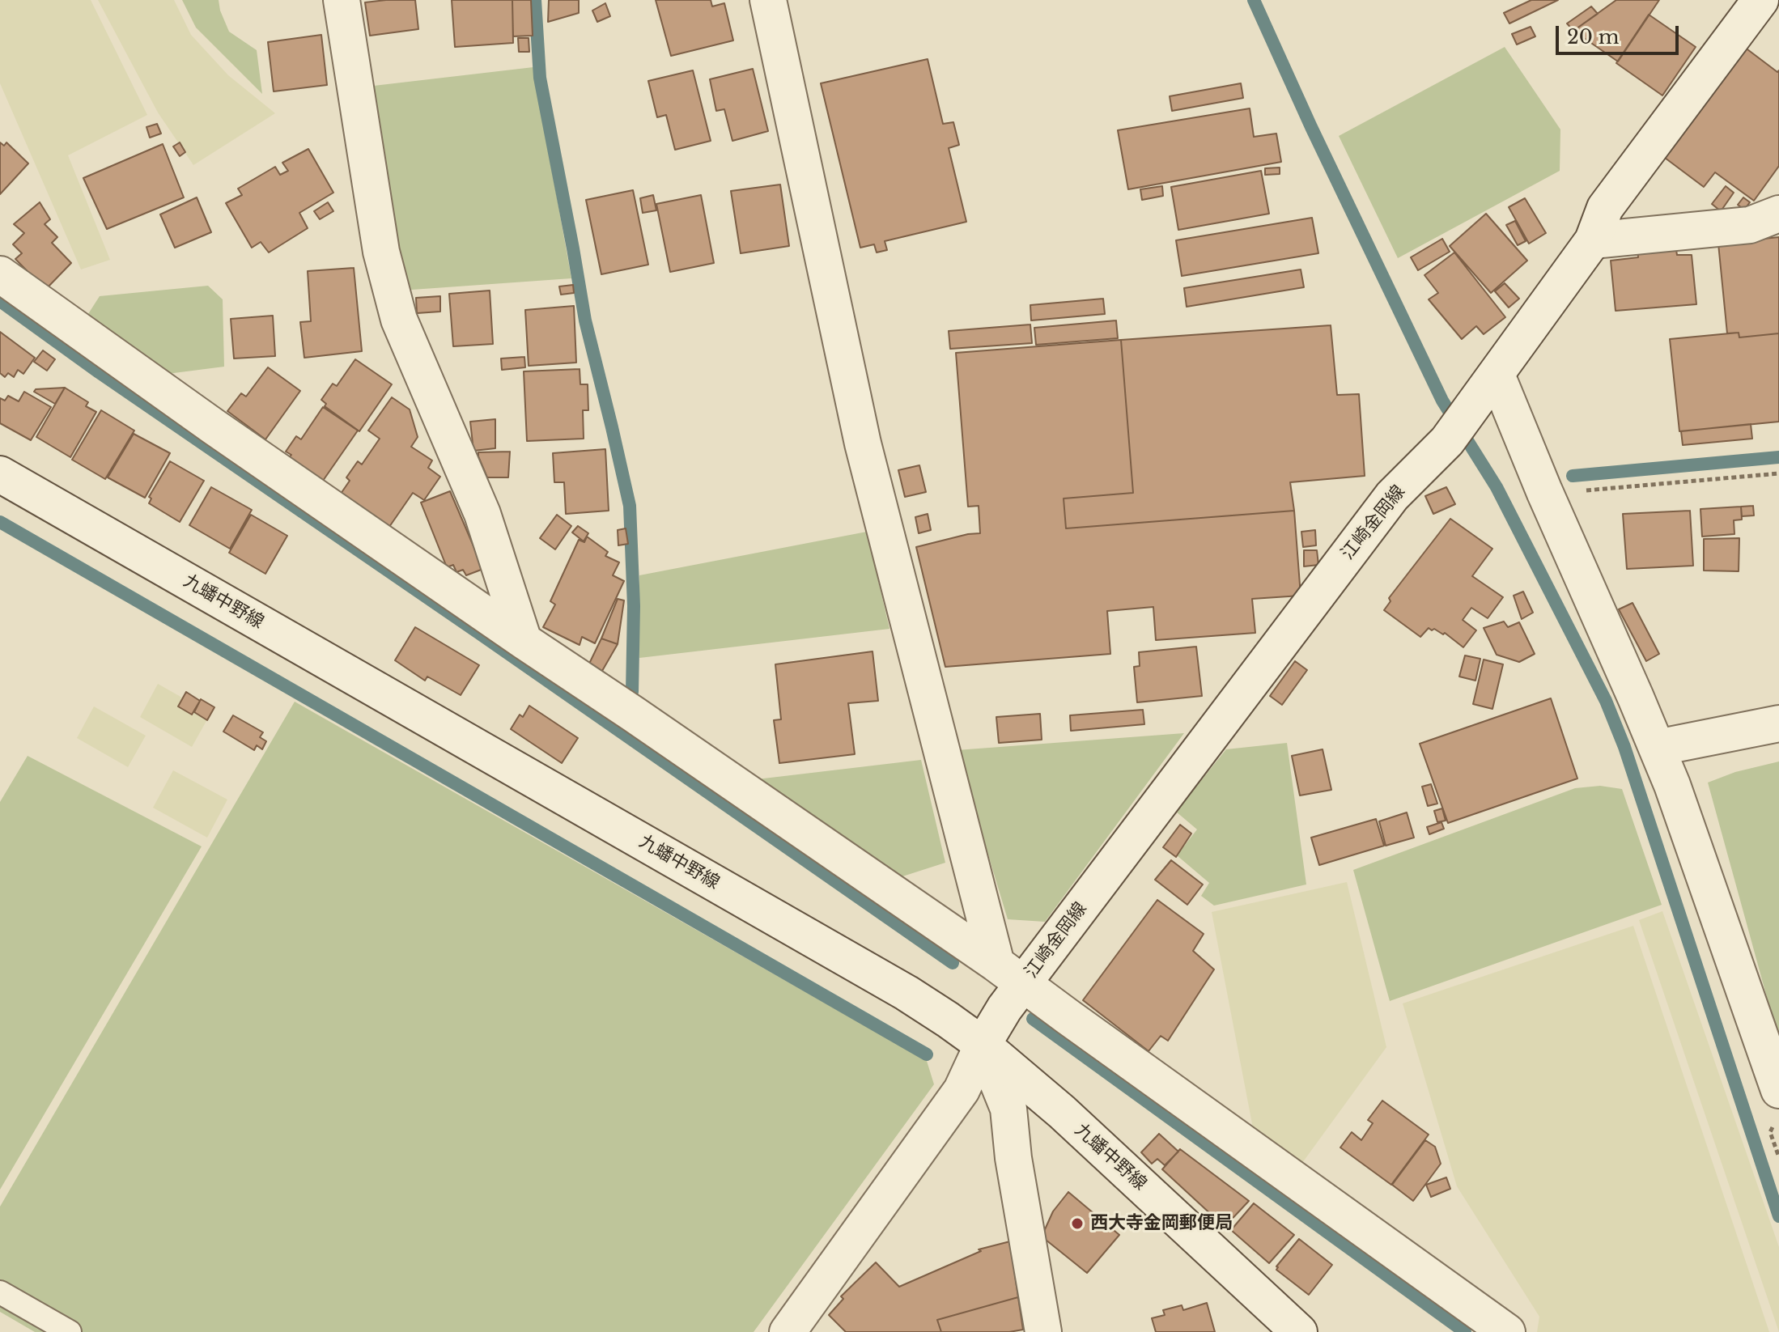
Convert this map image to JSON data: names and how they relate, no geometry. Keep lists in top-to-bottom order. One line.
{"streets":{"street":["江崎金岡線","九蟠中野線"]},"crossings":[["江崎金岡線","九蟠中野線"]],"places":["西大寺金岡郵便局"],"scale_bar":"20 m"}
